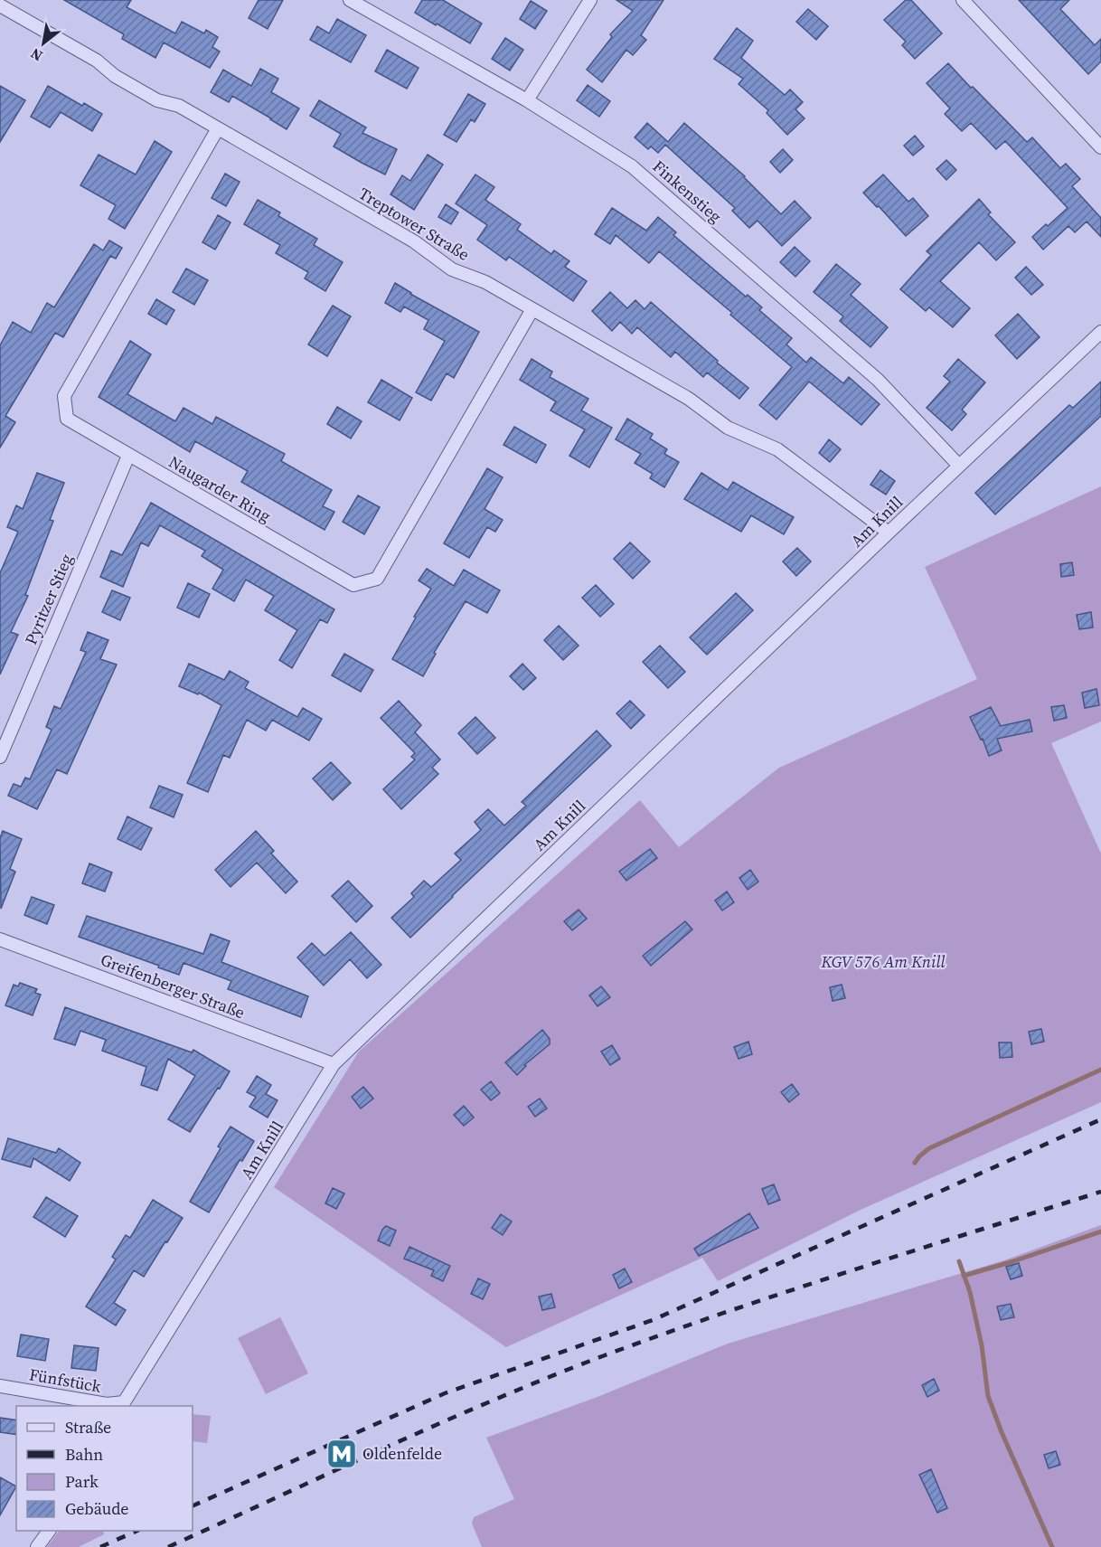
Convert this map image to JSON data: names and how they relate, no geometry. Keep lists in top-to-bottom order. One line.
{"streets":{"street":["Finkenstieg","Treptower Straße","Naugarder Ring","Am Knill","Pyritzer Stieg","Greifenberger Straße","Fünfstück"]},"crossings":[["Finkenstieg","Am Knill"],["Treptower Straße","Naugarder Ring"],["Treptower Straße","Am Knill"],["Naugarder Ring","Pyritzer Stieg"],["Am Knill","Greifenberger Straße"],["Am Knill","Fünfstück"]],"parks":["KGV 576 Am Knill"],"places":{"metro station":["Oldenfelde"]},"legend":["Straße","Bahn","Park","Gebäude"],"north":"bottom left"}
